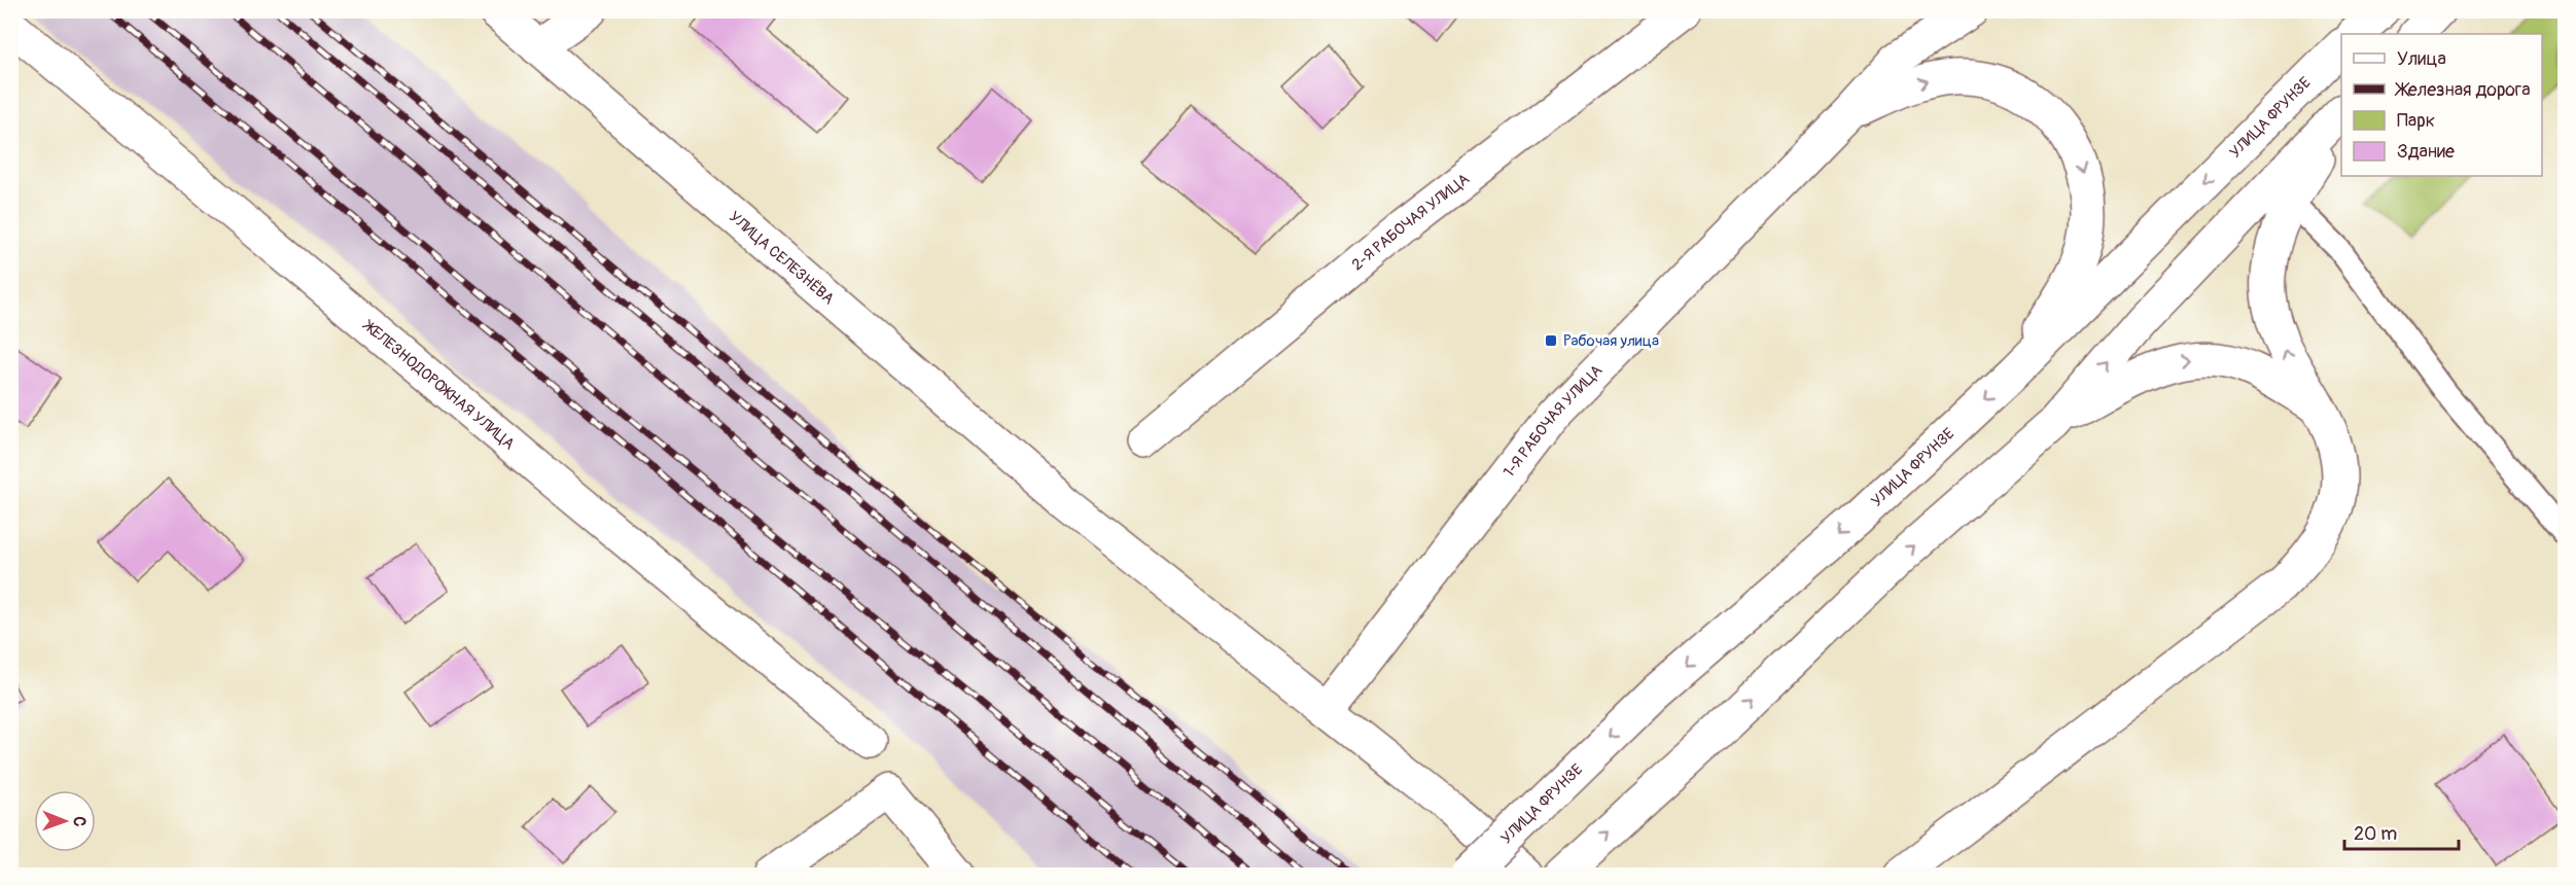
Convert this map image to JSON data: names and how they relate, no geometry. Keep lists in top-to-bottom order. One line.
{"streets":{"main road":["УЛИЦА ФРУНЗЕ","2-Я РАБОЧАЯ УЛИЦА","УЛИЦА СЕЛЕЗНЁВА","ЖЕЛЕЗНОДОРОЖНАЯ УЛИЦА","1-Я РАБОЧАЯ УЛИЦА"]},"crossings":[["УЛИЦА СЕЛЕЗНЁВА","1-Я РАБОЧАЯ УЛИЦА"]],"places":{"transit":["Рабочая улица"]},"legend":["Улица","Железная дорога","Парк","Здание"],"scale_bar":"20 m","north":"right"}
